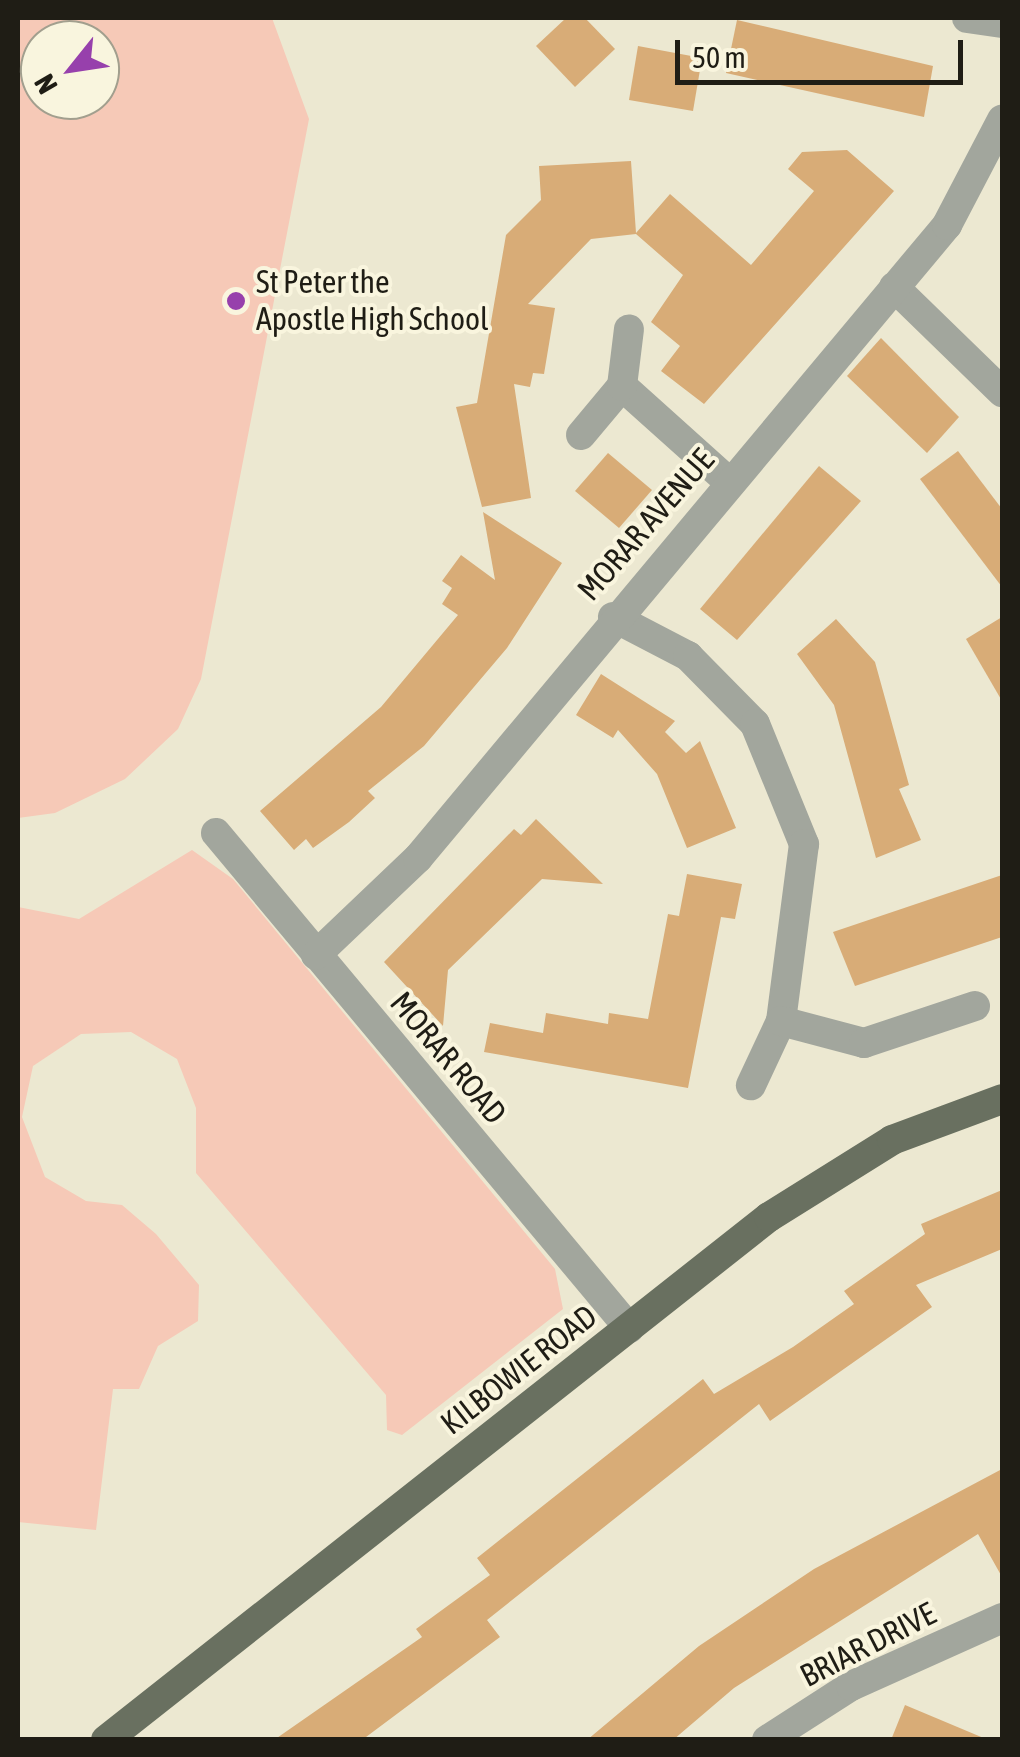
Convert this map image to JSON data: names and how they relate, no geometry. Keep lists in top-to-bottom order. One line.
{"streets":{"main road":["KILBOWIE ROAD"],"street":["MORAR AVENUE","MORAR ROAD","BRIAR DRIVE"]},"crossings":[["MORAR AVENUE","MORAR ROAD"],["MORAR ROAD","KILBOWIE ROAD"]],"places":["St Peter the Apostle High School"],"scale_bar":"50 m","north":"bottom left"}
